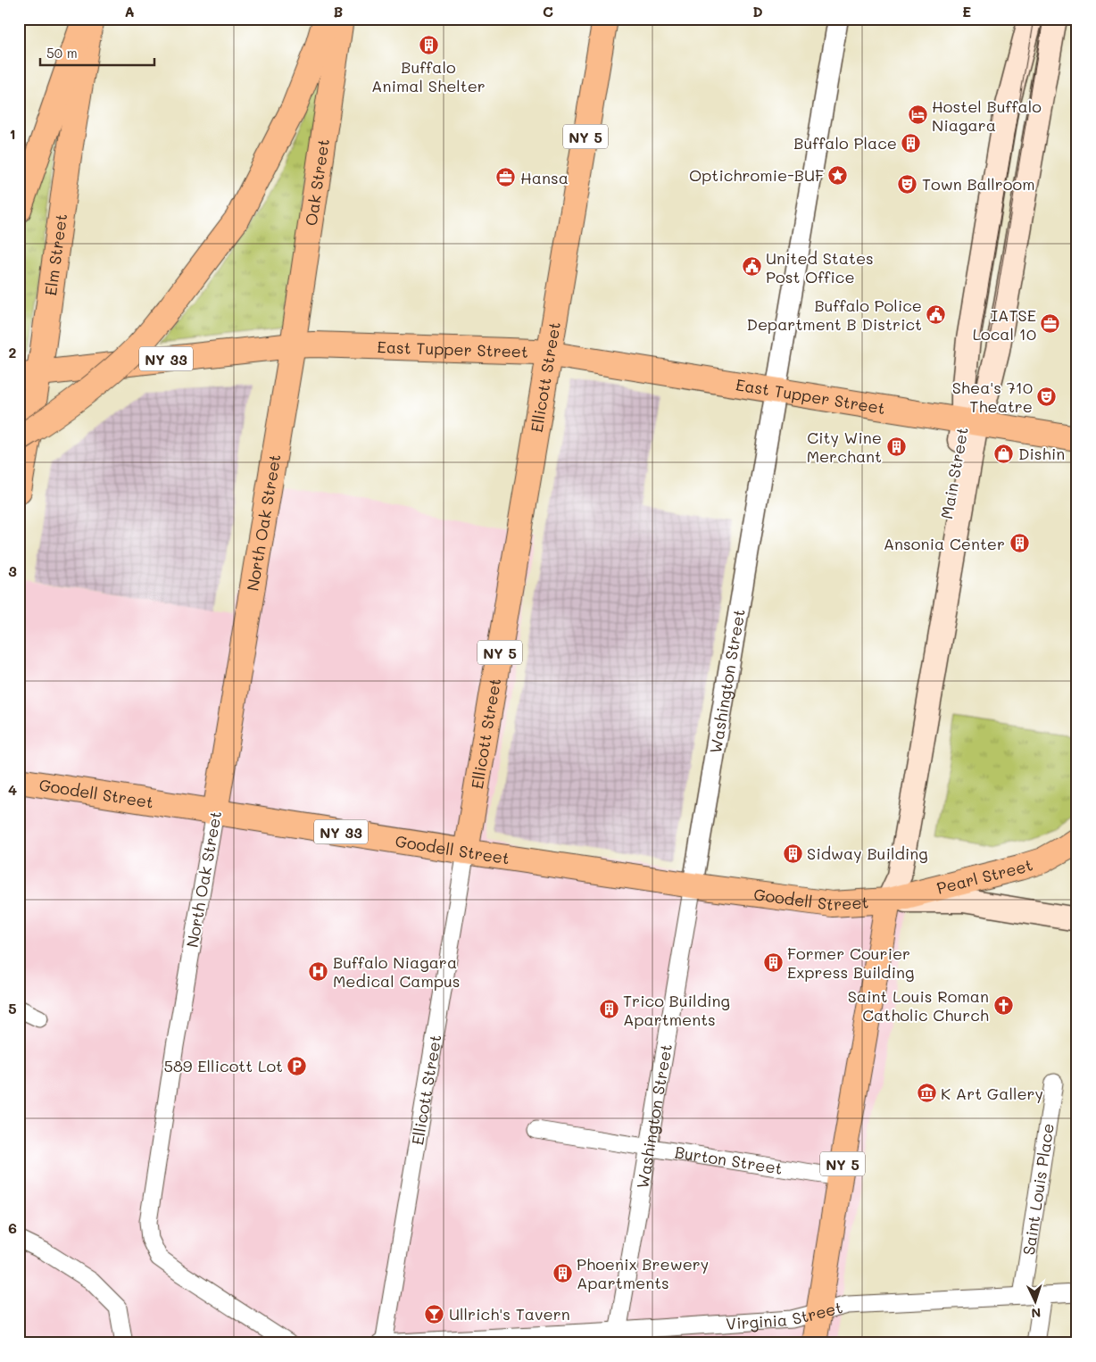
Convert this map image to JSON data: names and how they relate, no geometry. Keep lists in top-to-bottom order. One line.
{"streets":{"main road":["NY 5","Oak Street","Elm Street","East Tupper Street","NY 33","Ellicott Street","Main Street","North Oak Street","Goodell Street","Pearl Street"],"street":["Washington Street","Burton Street","Saint Louis Place","Virginia Street"]},"crossings":[["NY 5","Goodell Street"],["NY 5","Pearl Street"],["NY 5","Burton Street"],["NY 5","Virginia Street"],["Oak Street","East Tupper Street"],["Oak Street","North Oak Street"],["Elm Street","East Tupper Street"],["East Tupper Street","Ellicott Street"],["East Tupper Street","Main Street"],["East Tupper Street","North Oak Street"],["East Tupper Street","Washington Street"],["Ellicott Street","Goodell Street"],["Ellicott Street","Virginia Street"],["North Oak Street","Goodell Street"],["Washington Street","Goodell Street"],["Washington Street","Burton Street"],["Washington Street","Virginia Street"],["Goodell Street","Pearl Street"],["Saint Louis Place","Virginia Street"]],"places":{"building":["Buffalo Animal Shelter","Buffalo Place","City Wine Merchant","Ansonia Center","Sidway Building","Former Courier Express Building","Trico Building Apartments","Phoenix Brewery Apartments"],"hotel":["Hostel Buffalo Niagara"],"place":["Optichromie-BUF"],"office":["Hansa","IATSE Local 10"],"theatre":["Town Ballroom","Shea's 710 Theatre"],"public building":["United States Post Office","Buffalo Police Department B District"],"shop":["Dishin"],"hospital":["Buffalo Niagara Medical Campus"],"church":["Saint Louis Roman Catholic Church"],"parking":["589 Ellicott Lot"],"museum":["K Art Gallery"],"bar":["Ullrich's Tavern"]},"scale_bar":"50 m","north":"bottom","grid":{"columns":["A","B","C","D","E"],"rows":["1","2","3","4","5","6"]}}
